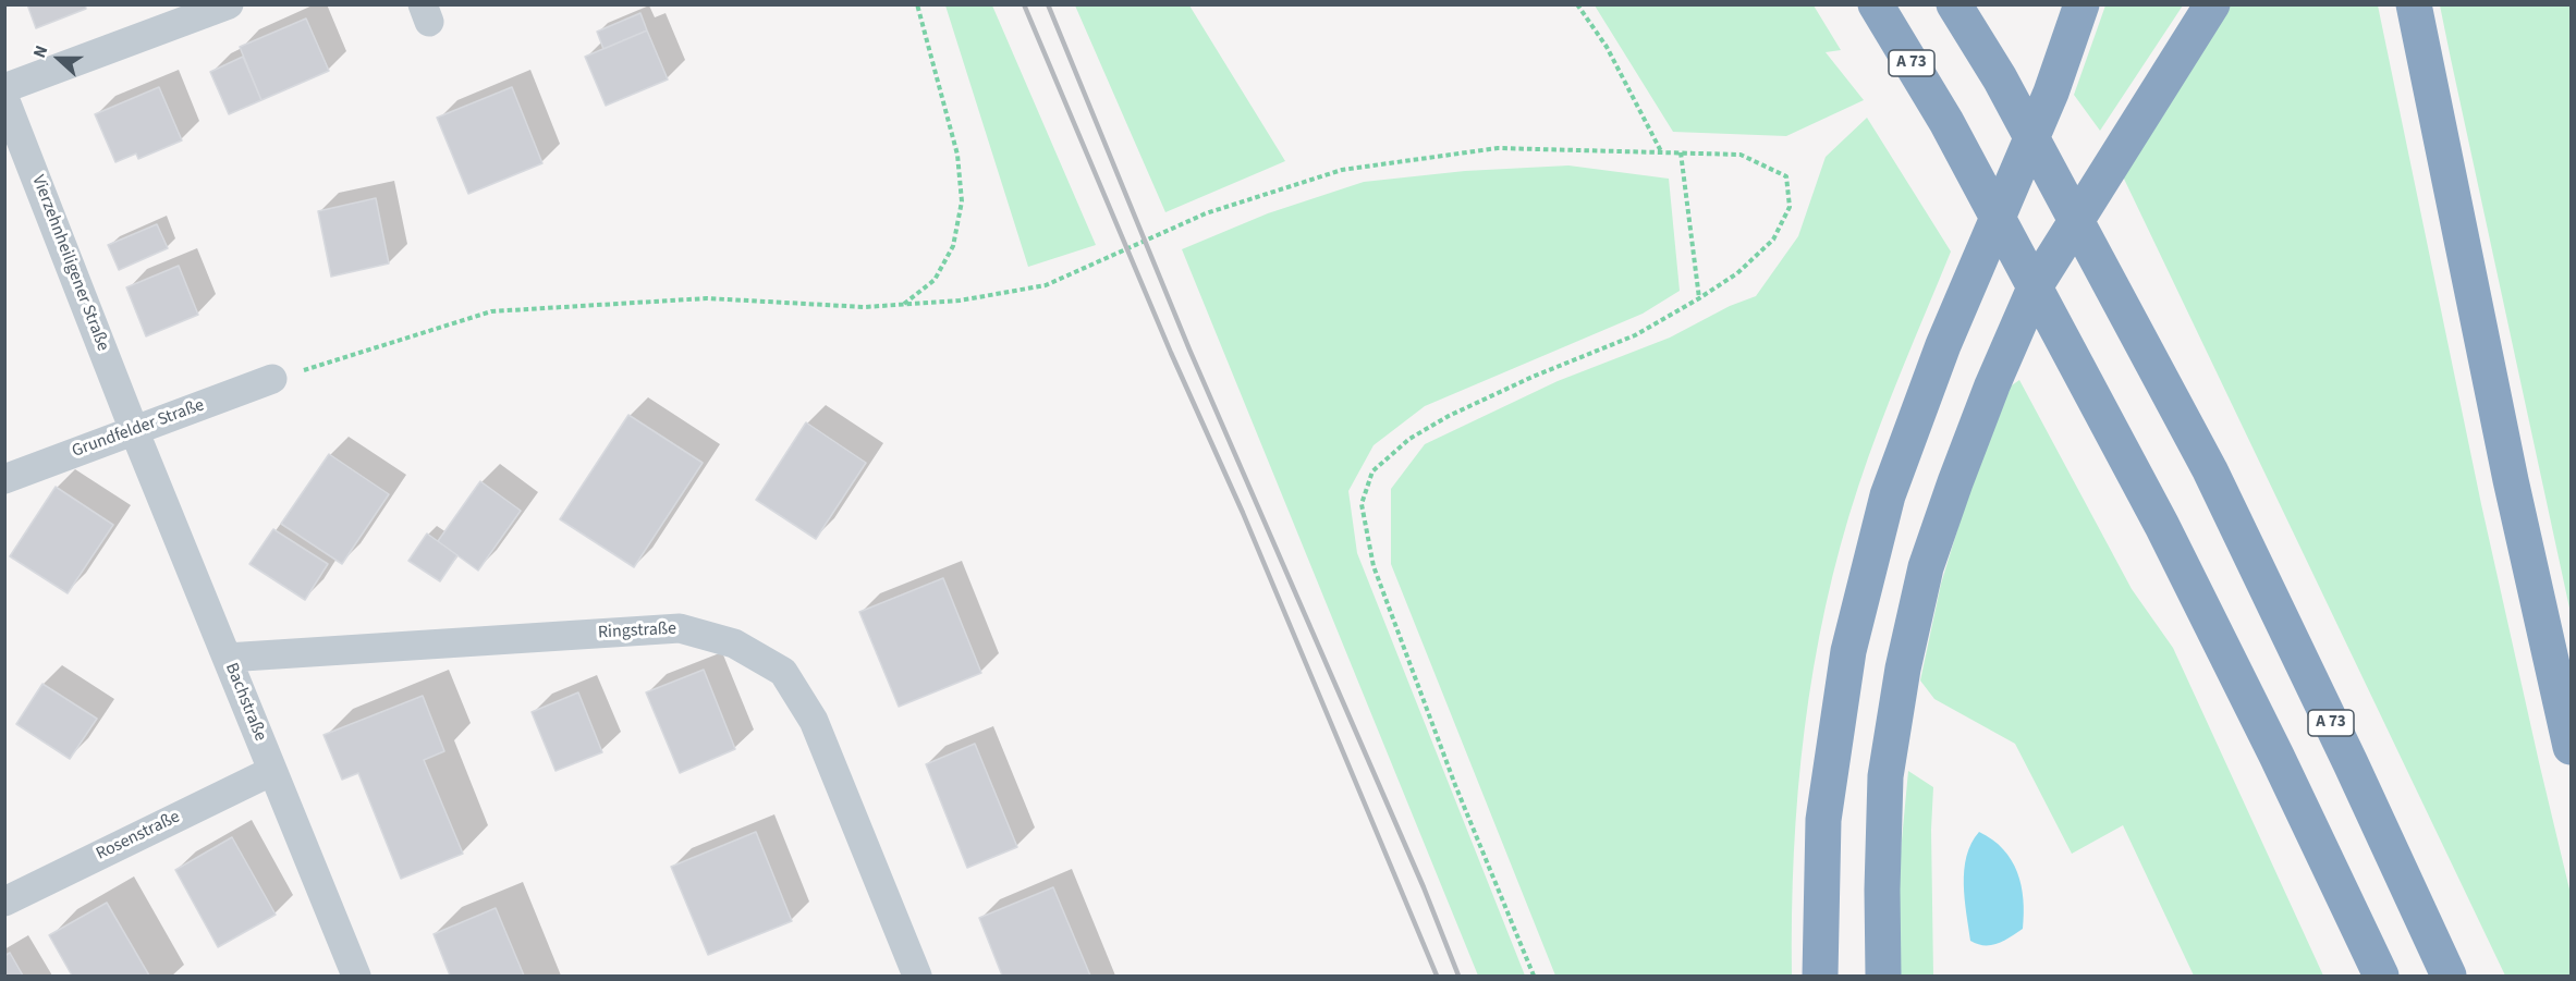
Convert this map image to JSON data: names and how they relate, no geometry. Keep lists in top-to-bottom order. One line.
{"streets":{"highway":["A 73"],"street":["Vierzehnheiligener Straße","Grundfelder Straße","Ringstraße","Bachstraße","Rosenstraße"]},"crossings":[["Vierzehnheiligener Straße","Grundfelder Straße"],["Vierzehnheiligener Straße","Bachstraße"],["Grundfelder Straße","Bachstraße"],["Ringstraße","Bachstraße"],["Bachstraße","Rosenstraße"]],"north":"left"}
